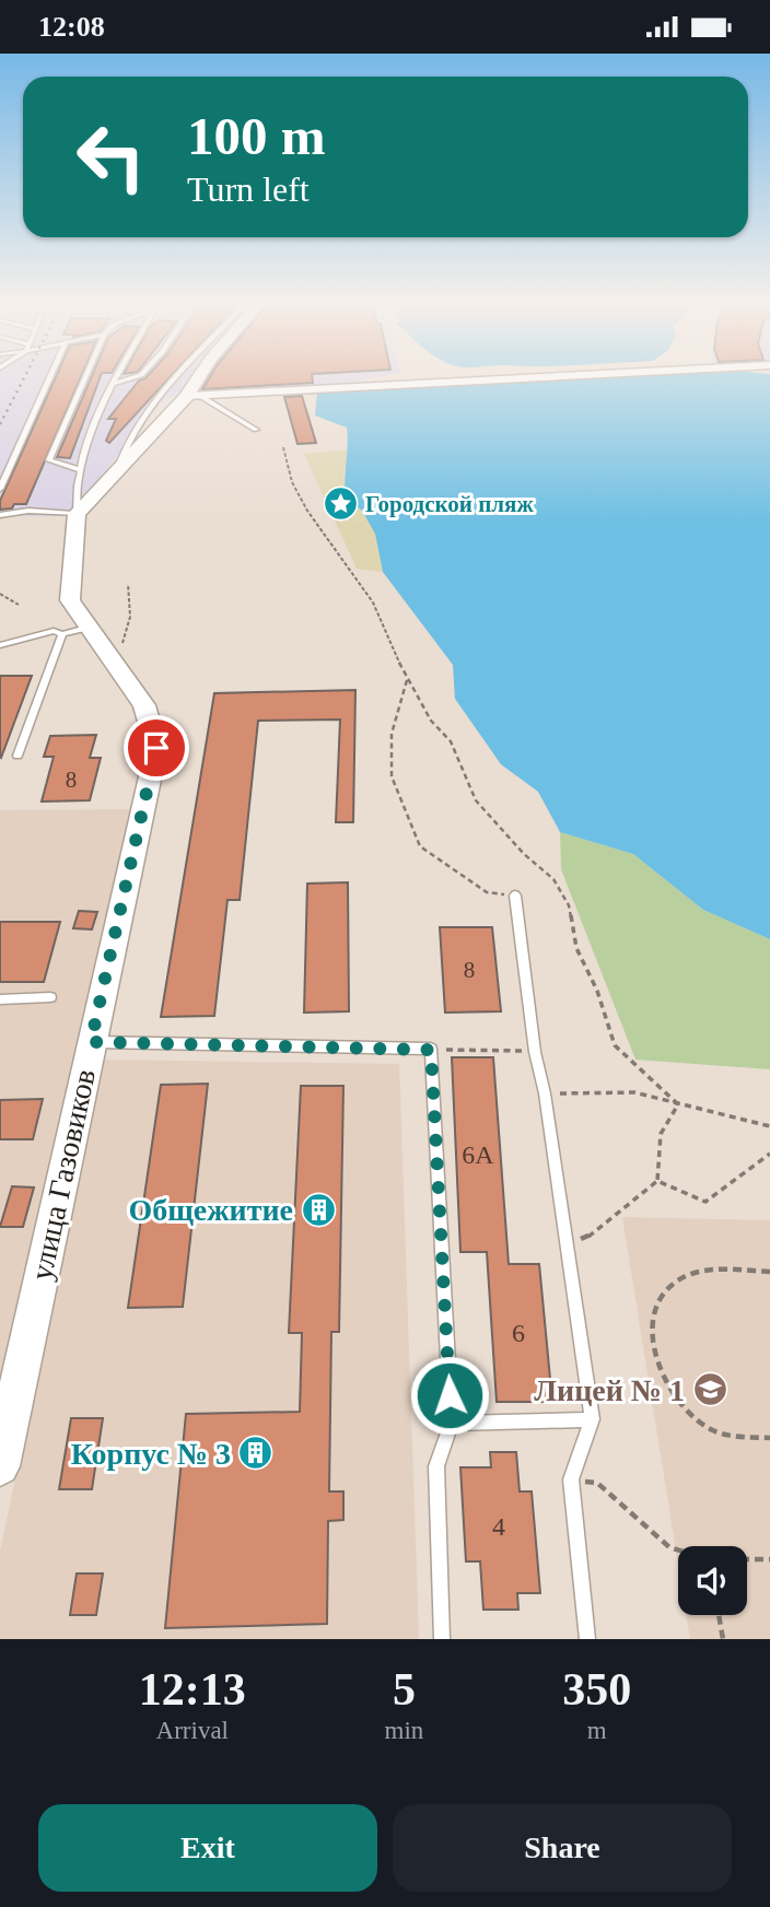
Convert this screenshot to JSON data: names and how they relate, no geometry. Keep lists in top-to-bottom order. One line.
{"streets":{"street":["улица Газовиков"]},"places":{"place":["Городской пляж"],"building":["Общежитие","Корпус № 3"],"school or university":["Лицей № 1"]},"house_numbers":["8","8","6А","6","4"],"page":{"status":"12:08","turn":["100 m","Turn left"],"eta":["12:13","Arrival","5","min","350","m"],"buttons":["Exit","Share"]}}
